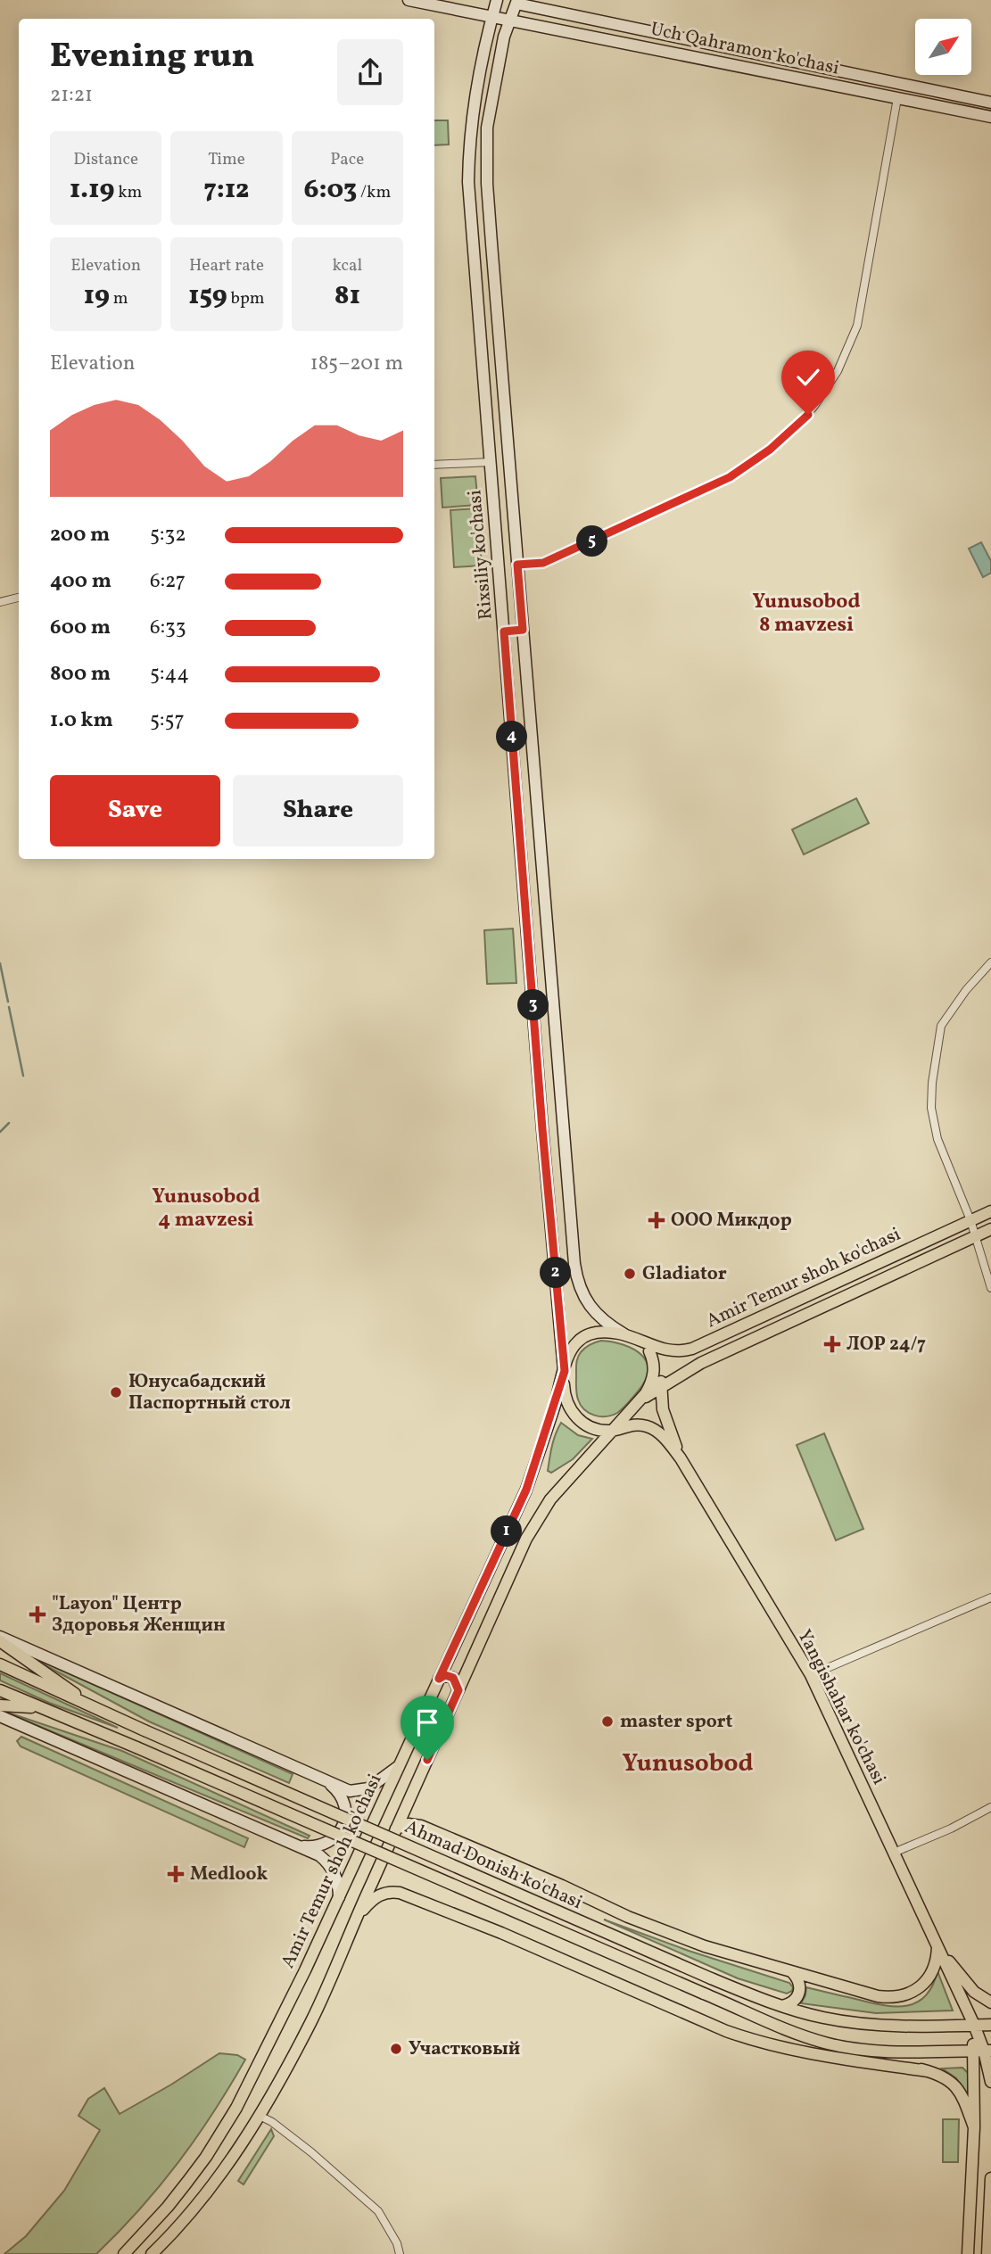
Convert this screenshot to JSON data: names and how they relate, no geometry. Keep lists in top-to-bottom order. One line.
{"streets":{"main road":["Uch Qahramon ko'chasi","Rixsiliy ko'chasi","Amir Temur shoh ko'chasi","Yangishahar ko'chasi","Ahmad Donish ko'chasi"]},"crossings":[["Uch Qahramon ko'chasi","Rixsiliy ko'chasi"],["Rixsiliy ko'chasi","Amir Temur shoh ko'chasi"],["Rixsiliy ko'chasi","Yangishahar ko'chasi"],["Amir Temur shoh ko'chasi","Yangishahar ko'chasi"]],"districts":["Yunusobod 8 mavzesi","Yunusobod 4 mavzesi","Yunusobod"],"places":{"health":["ООО Микдор","ЛОР 24/7","\"Layon\" Центр Здоровья Женщин","Medlook"],"other":["Gladiator","Юнусабадский Паспортный стол","master sport","Участковый"]},"north":"top right","page":{"heading":["Evening run","21:21"],"stats":[["Distance","1.19 km"],["Time","7:12"],["Pace","6:03 /km"],["Elevation","19 m"],["Heart rate","159 bpm"],["kcal","81"]],"chart":["Elevation","185–201 m"],"list":[{"name":"200 m","note":"5:32"},{"name":"400 m","note":"6:27"},{"name":"600 m","note":"6:33"},{"name":"800 m","note":"5:44"},{"name":"1.0 km","note":"5:57"}],"pins":["5","4","3","2","1"],"buttons":["Save","Share"]}}
